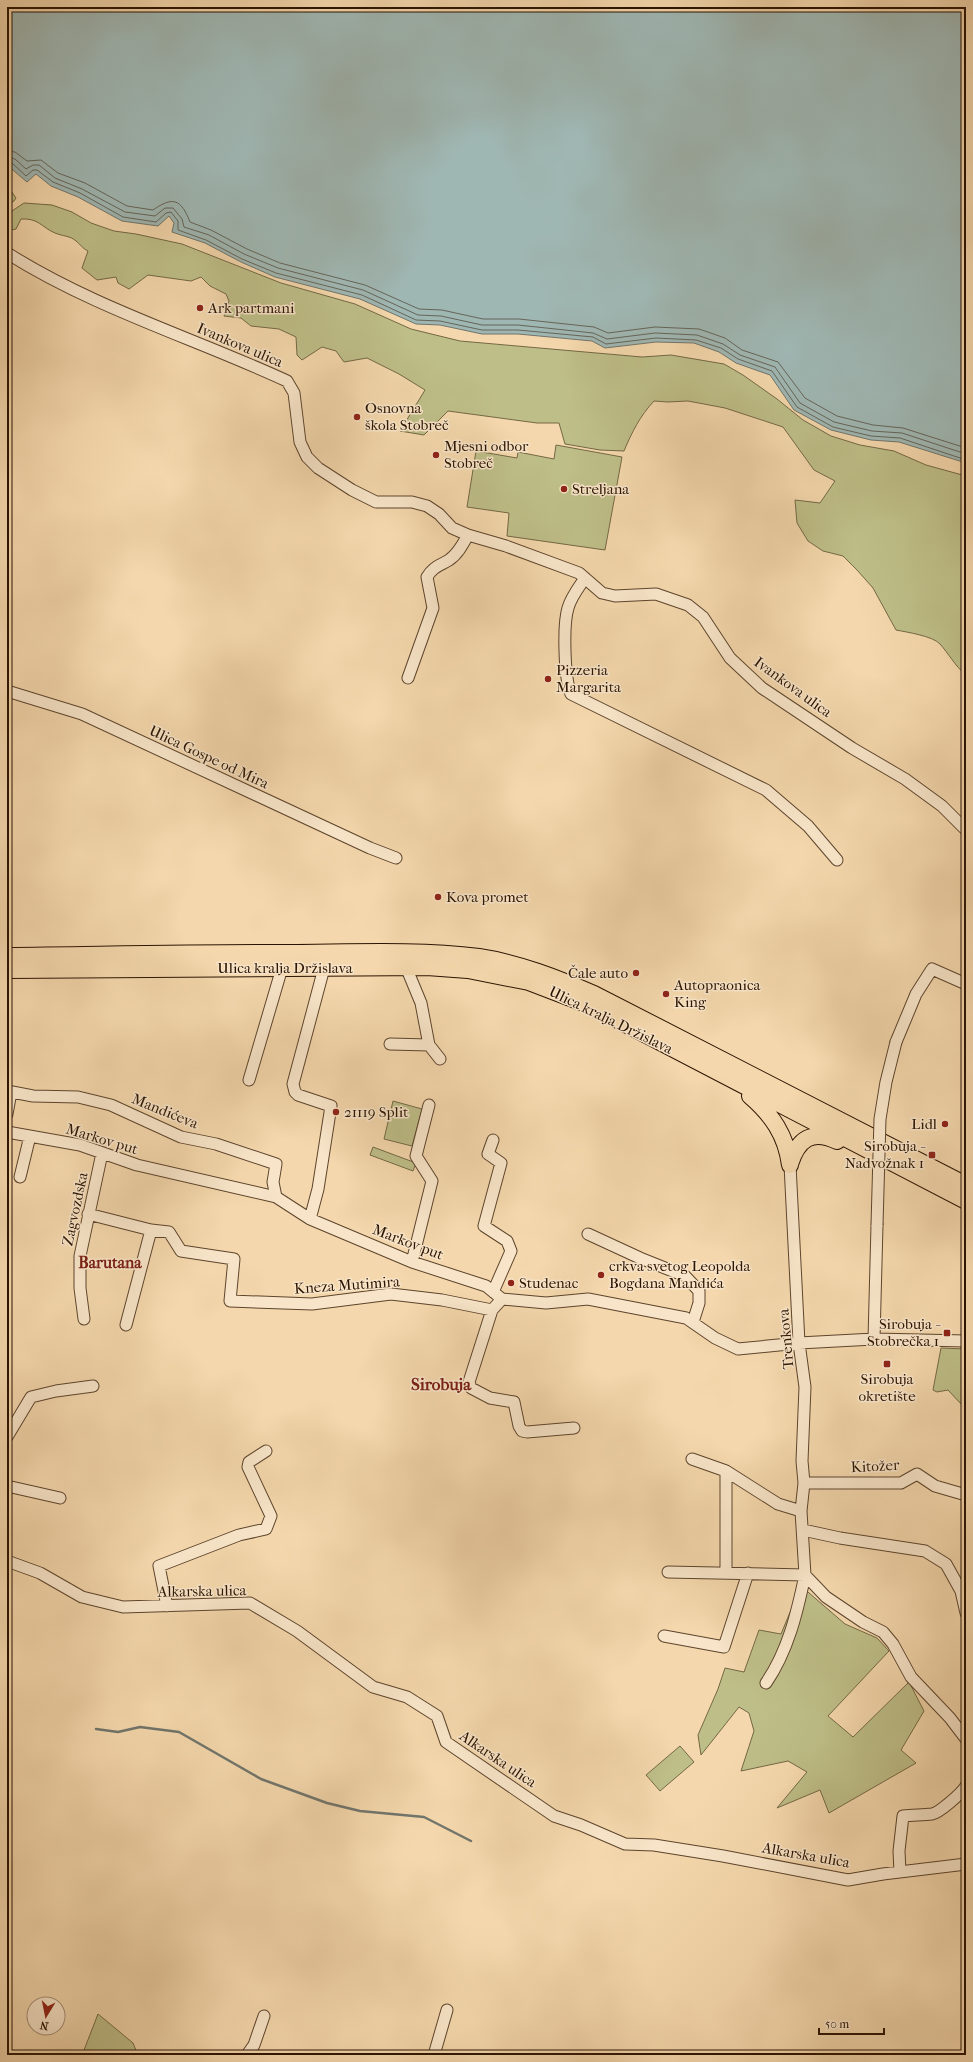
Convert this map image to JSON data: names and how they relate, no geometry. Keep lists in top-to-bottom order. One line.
{"streets":{"highway":["Ulica kralja Držislava"],"street":["Ivankova ulica","Ulica Gospe od Mira","Mandićeva","Markov put","Zagvozdska","Kneza Mutimira","Trenkova","Kitožer","Alkarska ulica"]},"crossings":[["Mandićeva","Markov put"],["Markov put","Zagvozdska"],["Zagvozdska","Kneza Mutimira"],["Trenkova","Kitožer"]],"districts":["Barutana","Sirobuja"],"places":{"other":["Ark partmani","Osnovna škola Stobreč","Mjesni odbor Stobreč","Streljana","Pizzeria Margarita","Kova promet","Čale auto","Autopraonica King","21119 Split","Lidl","crkva svetog Leopolda Bogdana Mandića","Studenac"],"transit":["Sirobuja - Nadvožnak 1","Sirobuja - Stobrečka 1","Sirobuja okretište"]},"scale_bar":"50 m","north":"bottom"}
